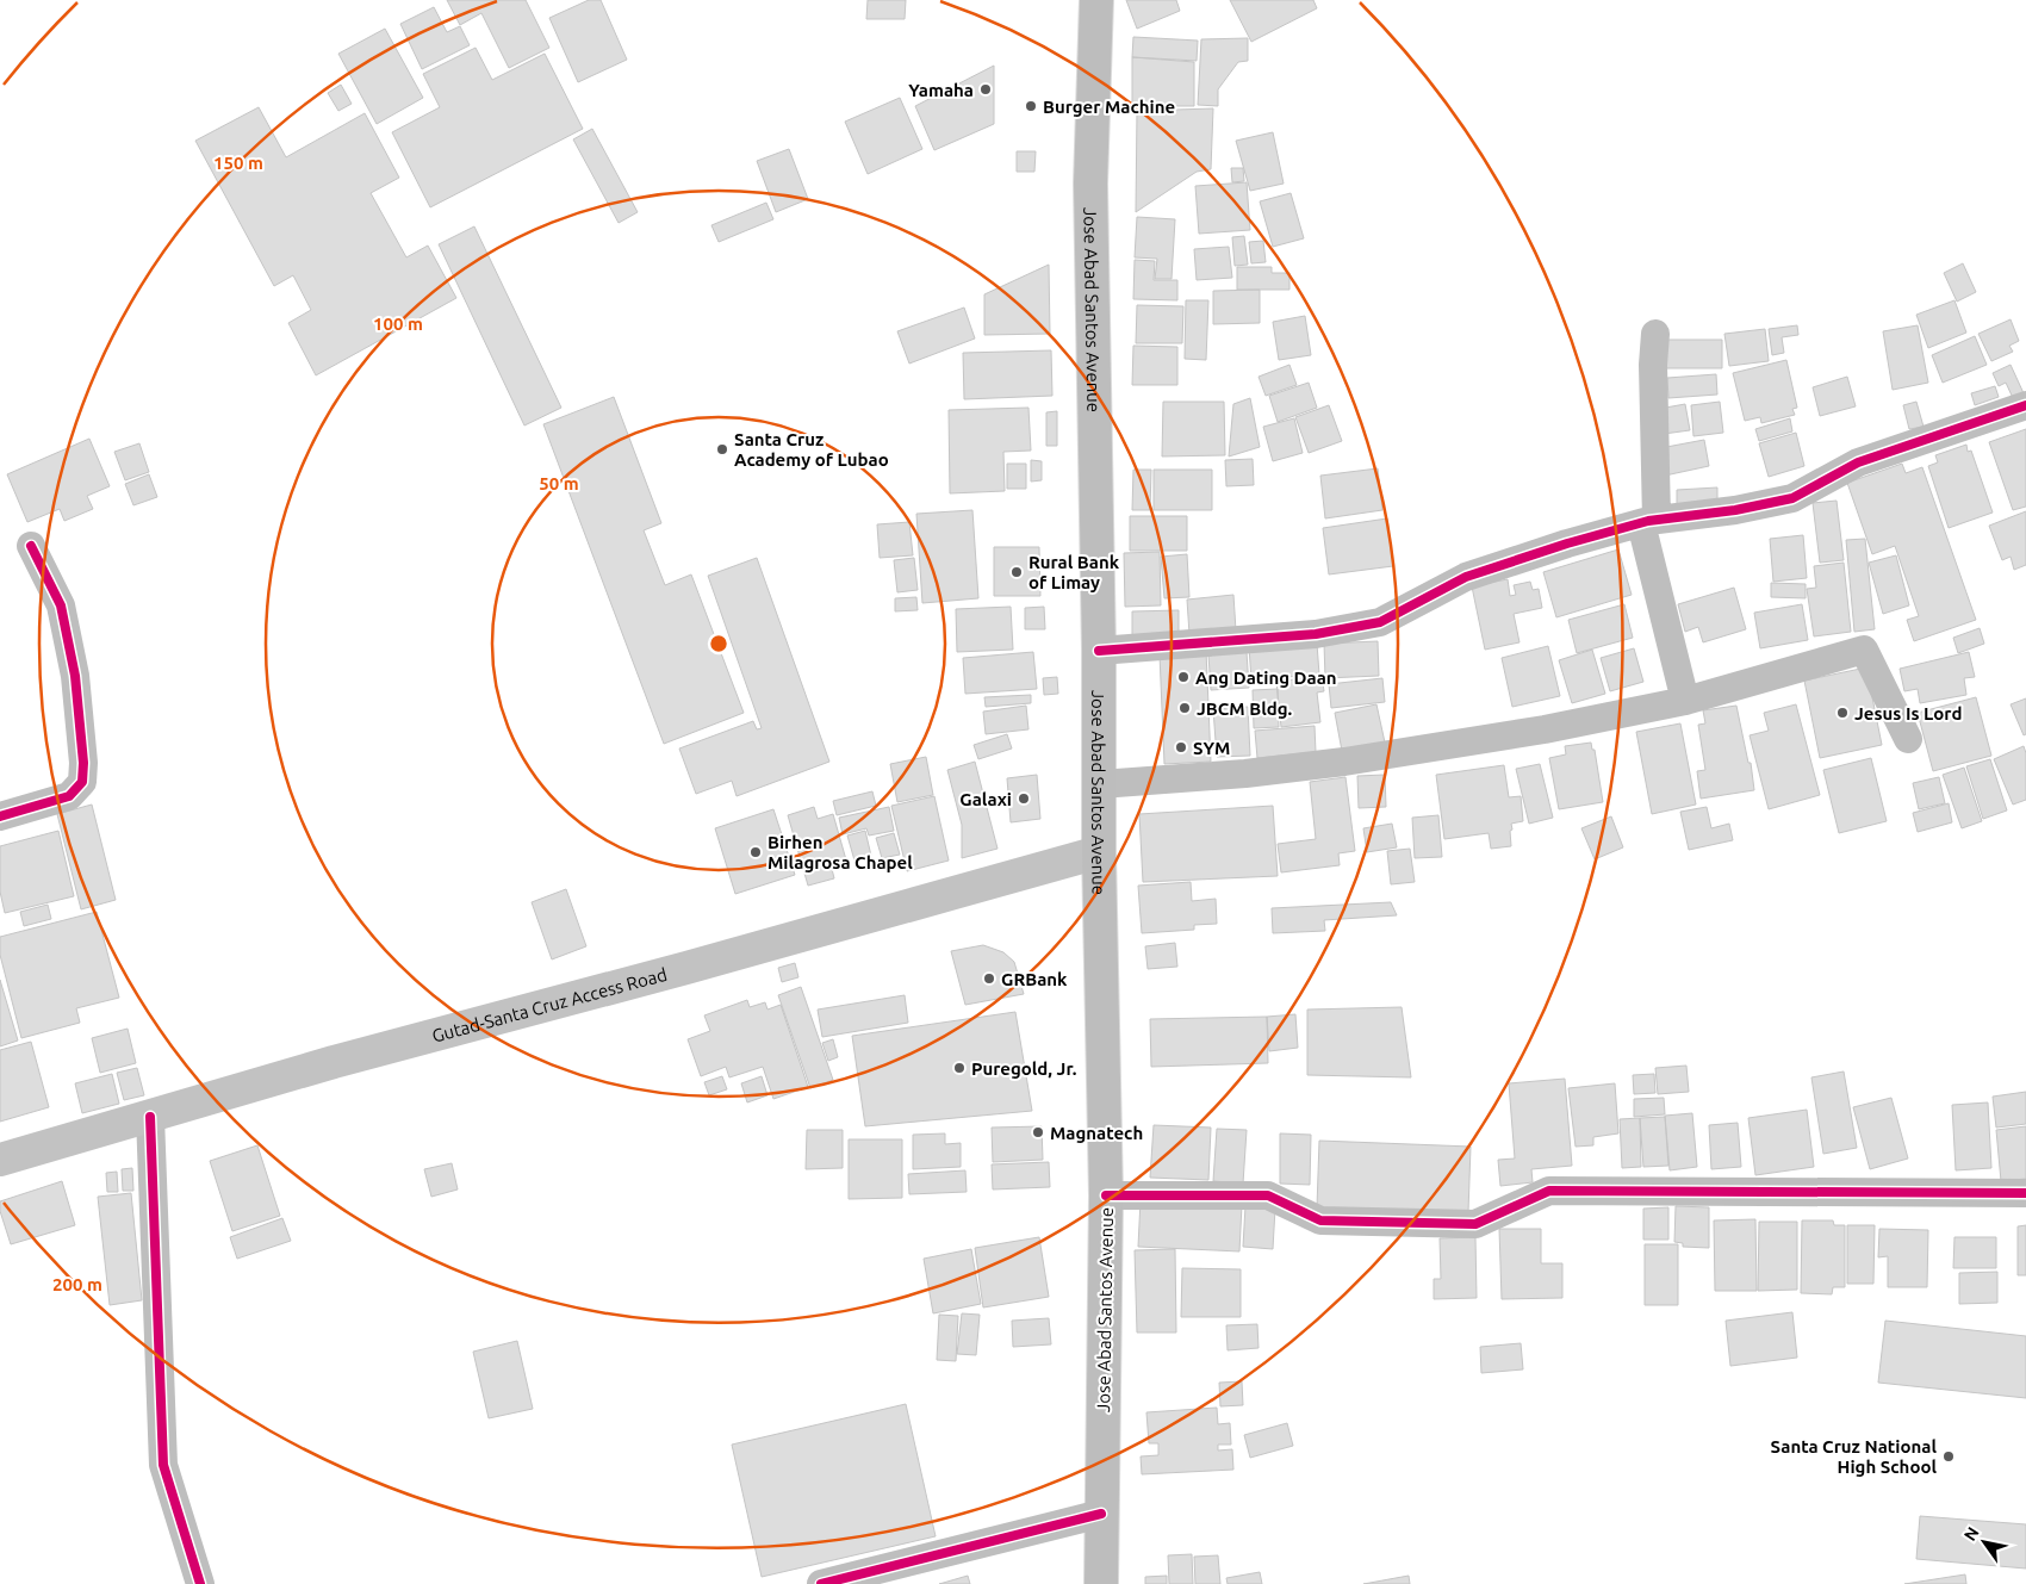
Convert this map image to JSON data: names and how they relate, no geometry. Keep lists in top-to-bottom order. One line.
{"streets":{"main road":["Jose Abad Santos Avenue","Gutad-Santa Cruz Access Road"]},"crossings":[["Jose Abad Santos Avenue","Gutad-Santa Cruz Access Road"]],"places":["Yamaha","Burger Machine","Santa Cruz Academy of Lubao","Rural Bank of Limay","Ang Dating Daan","JBCM Bldg.","Jesus Is Lord","SYM","Galaxi","Birhen Milagrosa Chapel","GRBank","Puregold, Jr.","Magnatech","Santa Cruz National High School"],"north":"top left","rings":["150 m","100 m","50 m","200 m"]}
